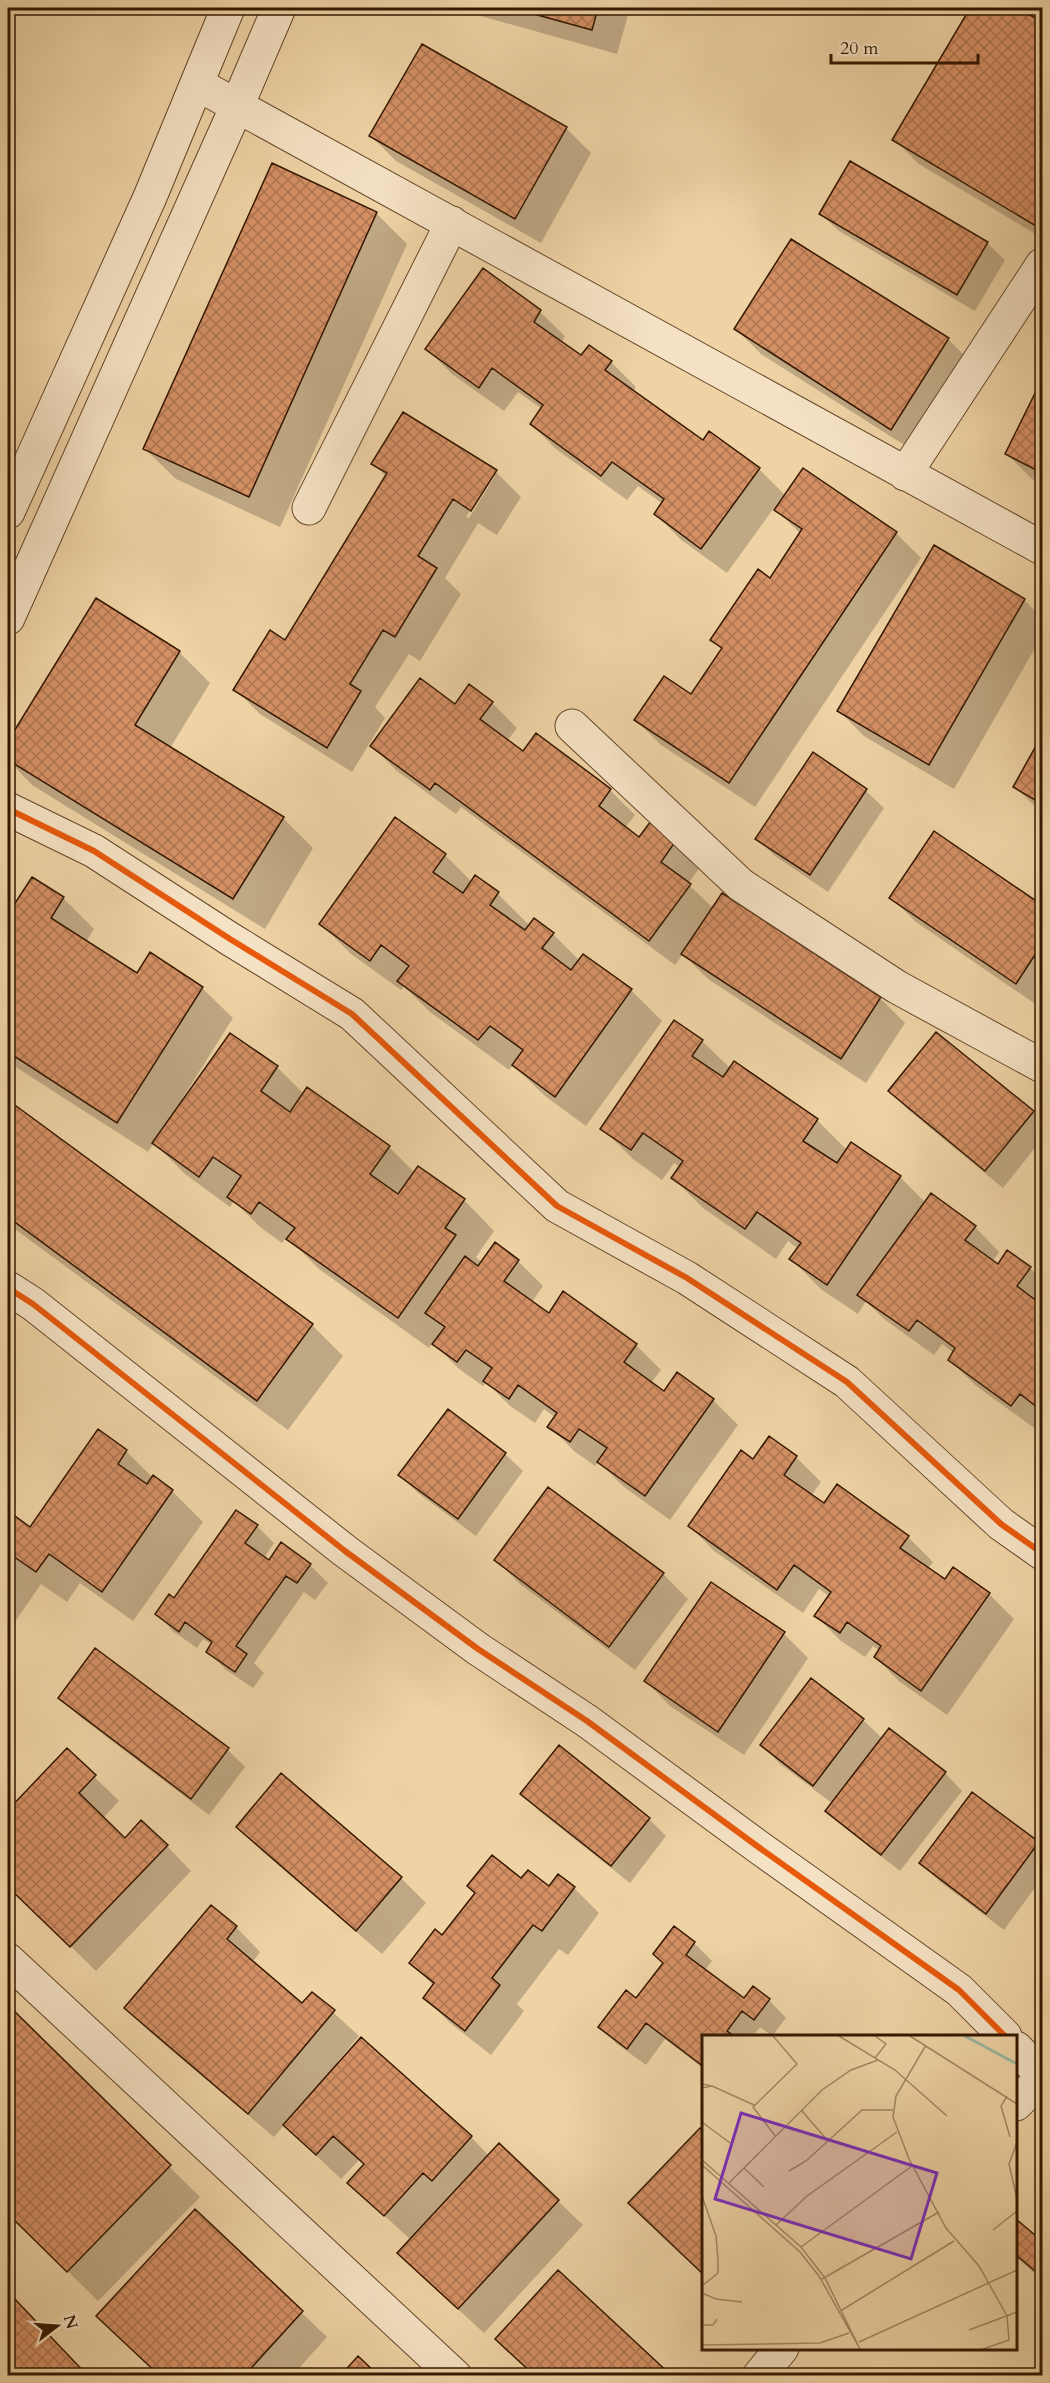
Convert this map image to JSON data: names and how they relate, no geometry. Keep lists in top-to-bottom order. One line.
{"scale_bar":"20 m","north":"right"}
